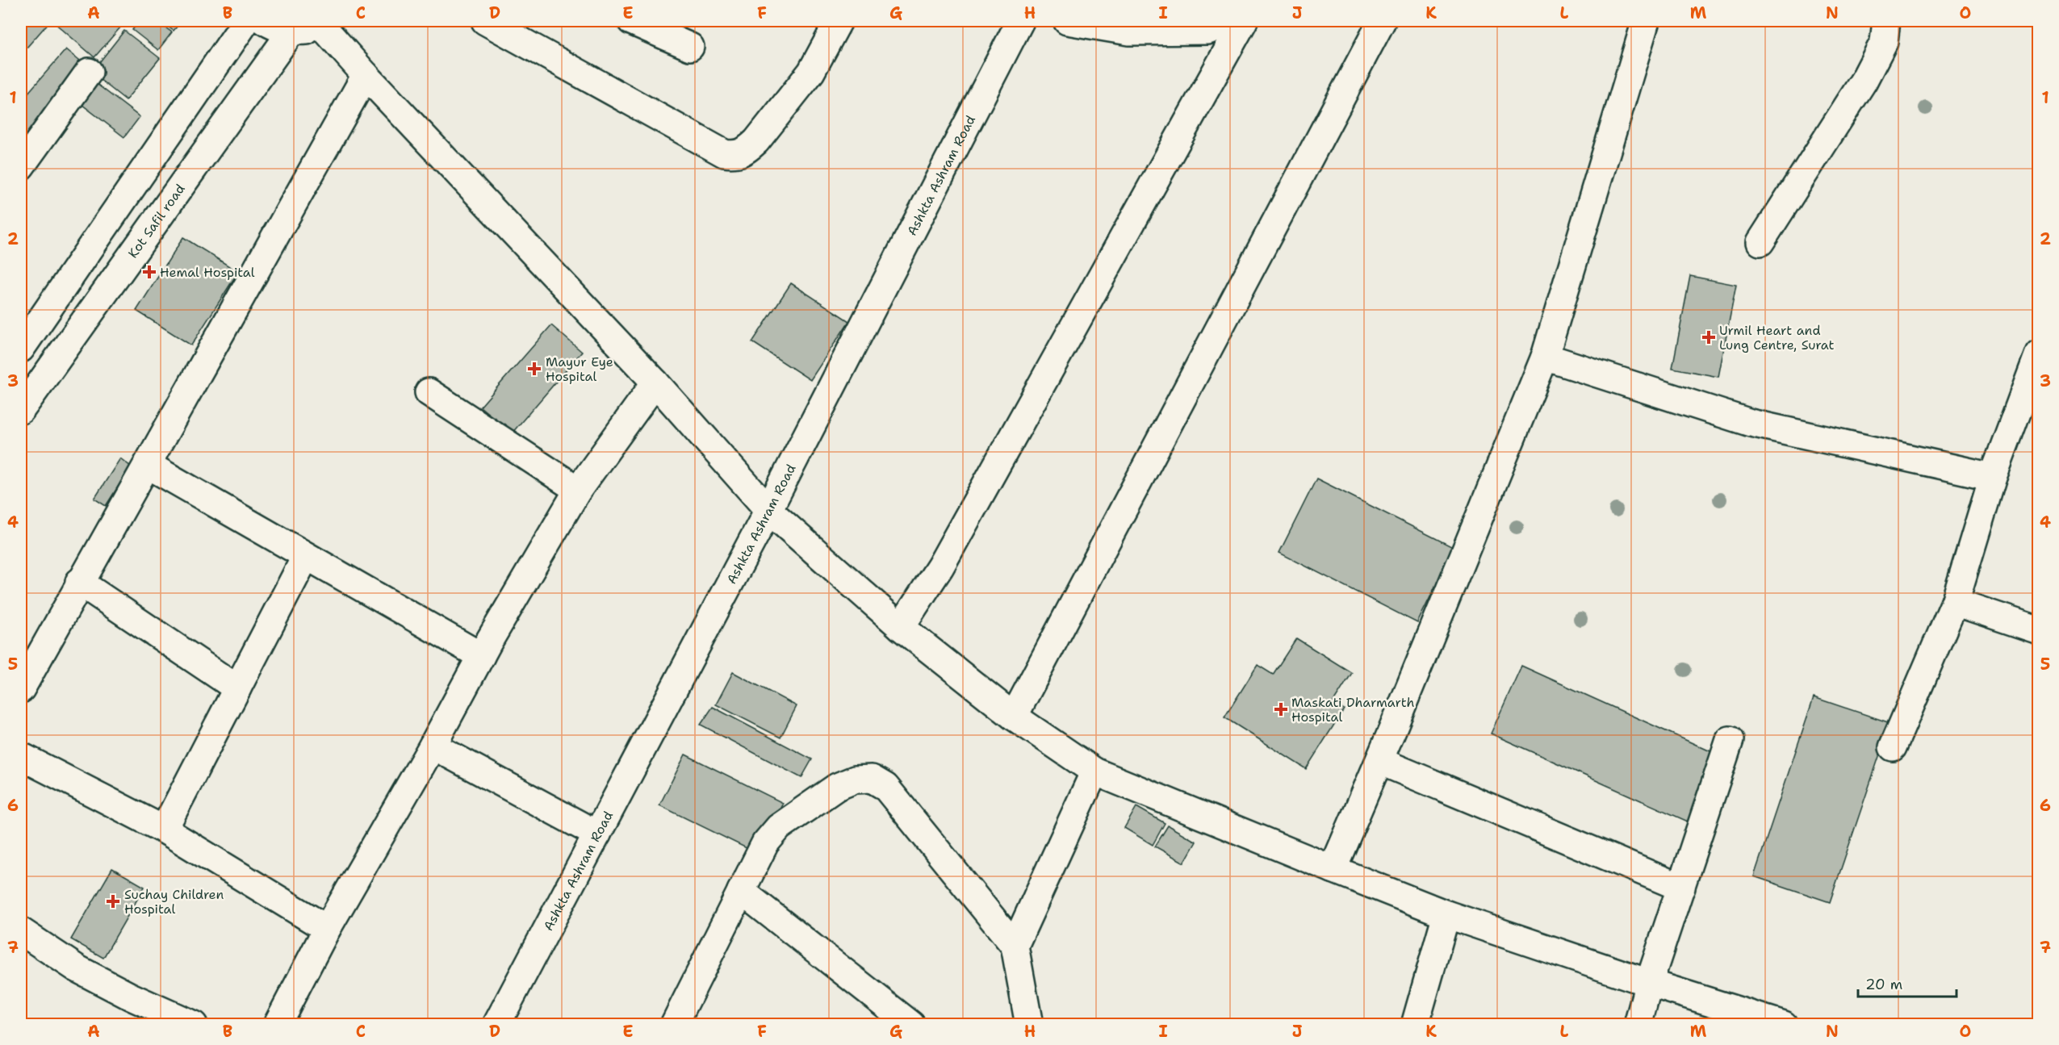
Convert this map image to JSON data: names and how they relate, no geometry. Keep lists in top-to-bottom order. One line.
{"streets":{"street":["Ashkta Ashram Road","Kot Safil road"]},"places":{"health":["Hemal Hospital","Urmil Heart and Lung Centre, Surat","Mayur Eye Hospital","Maskati Dharmarth Hospital","Suchay Children Hospital"]},"scale_bar":"20 m","grid":{"columns":["A","B","C","D","E","F","G","H","I","J","K","L","M","N","O"],"rows":["1","2","3","4","5","6","7"]}}
